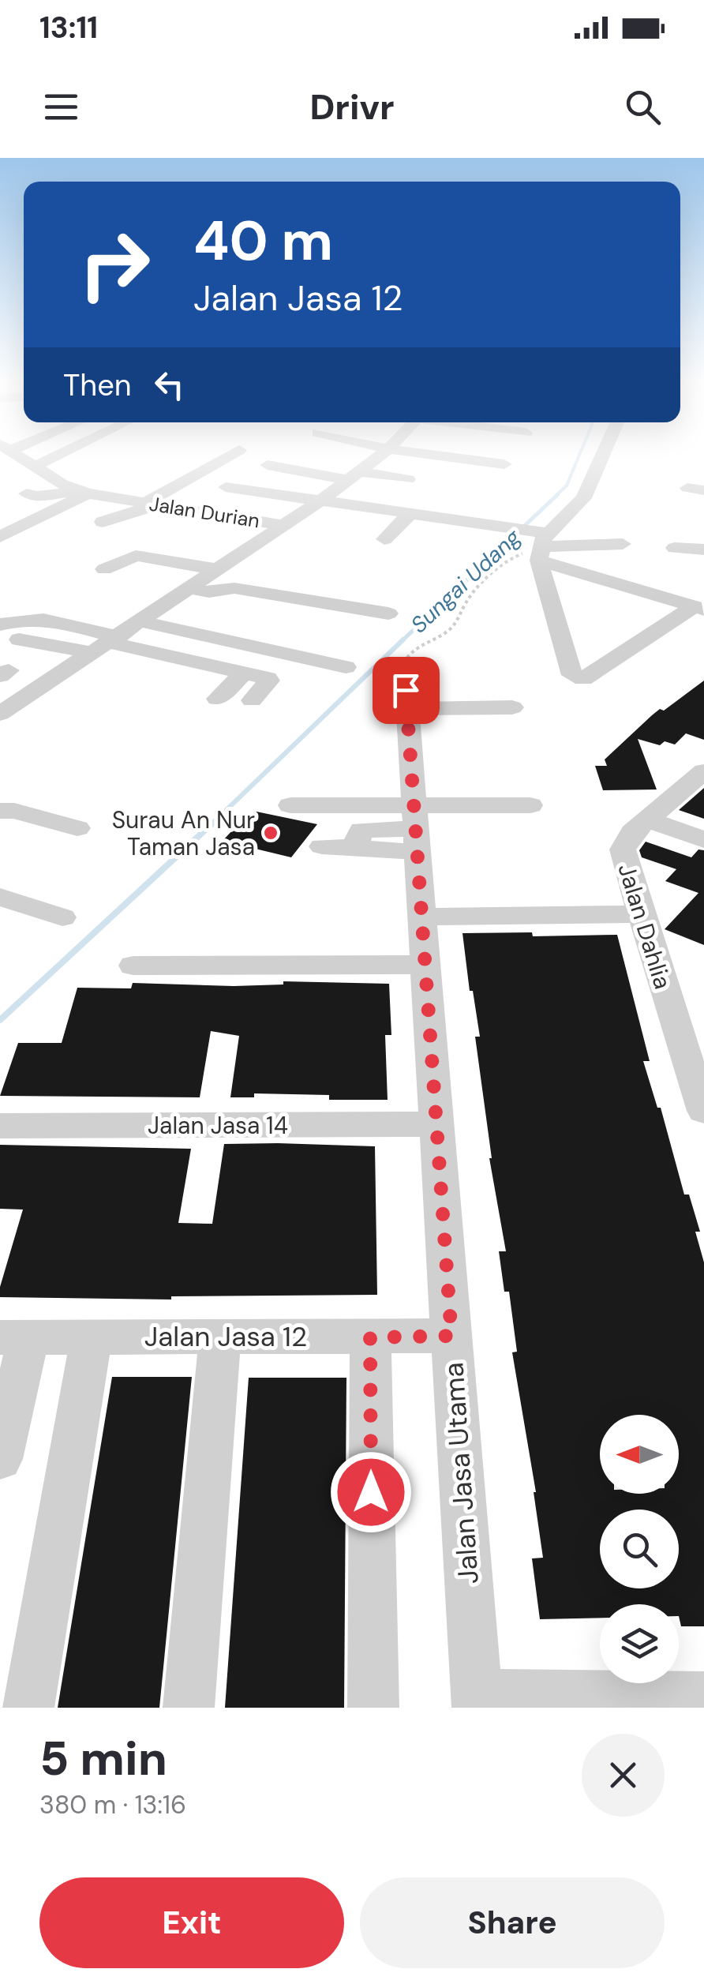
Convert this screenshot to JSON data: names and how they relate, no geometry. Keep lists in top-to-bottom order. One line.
{"streets":{"street":["Jalan Durian","Jalan Dahlia","Jalan Jasa 14","Jalan Jasa 12","Jalan Jasa Utama"]},"crossings":[["Jalan Jasa 14","Jalan Jasa Utama"],["Jalan Jasa 12","Jalan Jasa Utama"]],"water":["Sungai Udang"],"places":["Surau An Nur Taman Jasa"],"north":"left","page":{"status":"13:11","header":"Drivr","turn":["40 m","Jalan Jasa 12"],"then":"Then","heading":["5 min","380 m · 13:16"],"buttons":["Exit","Share"]}}
